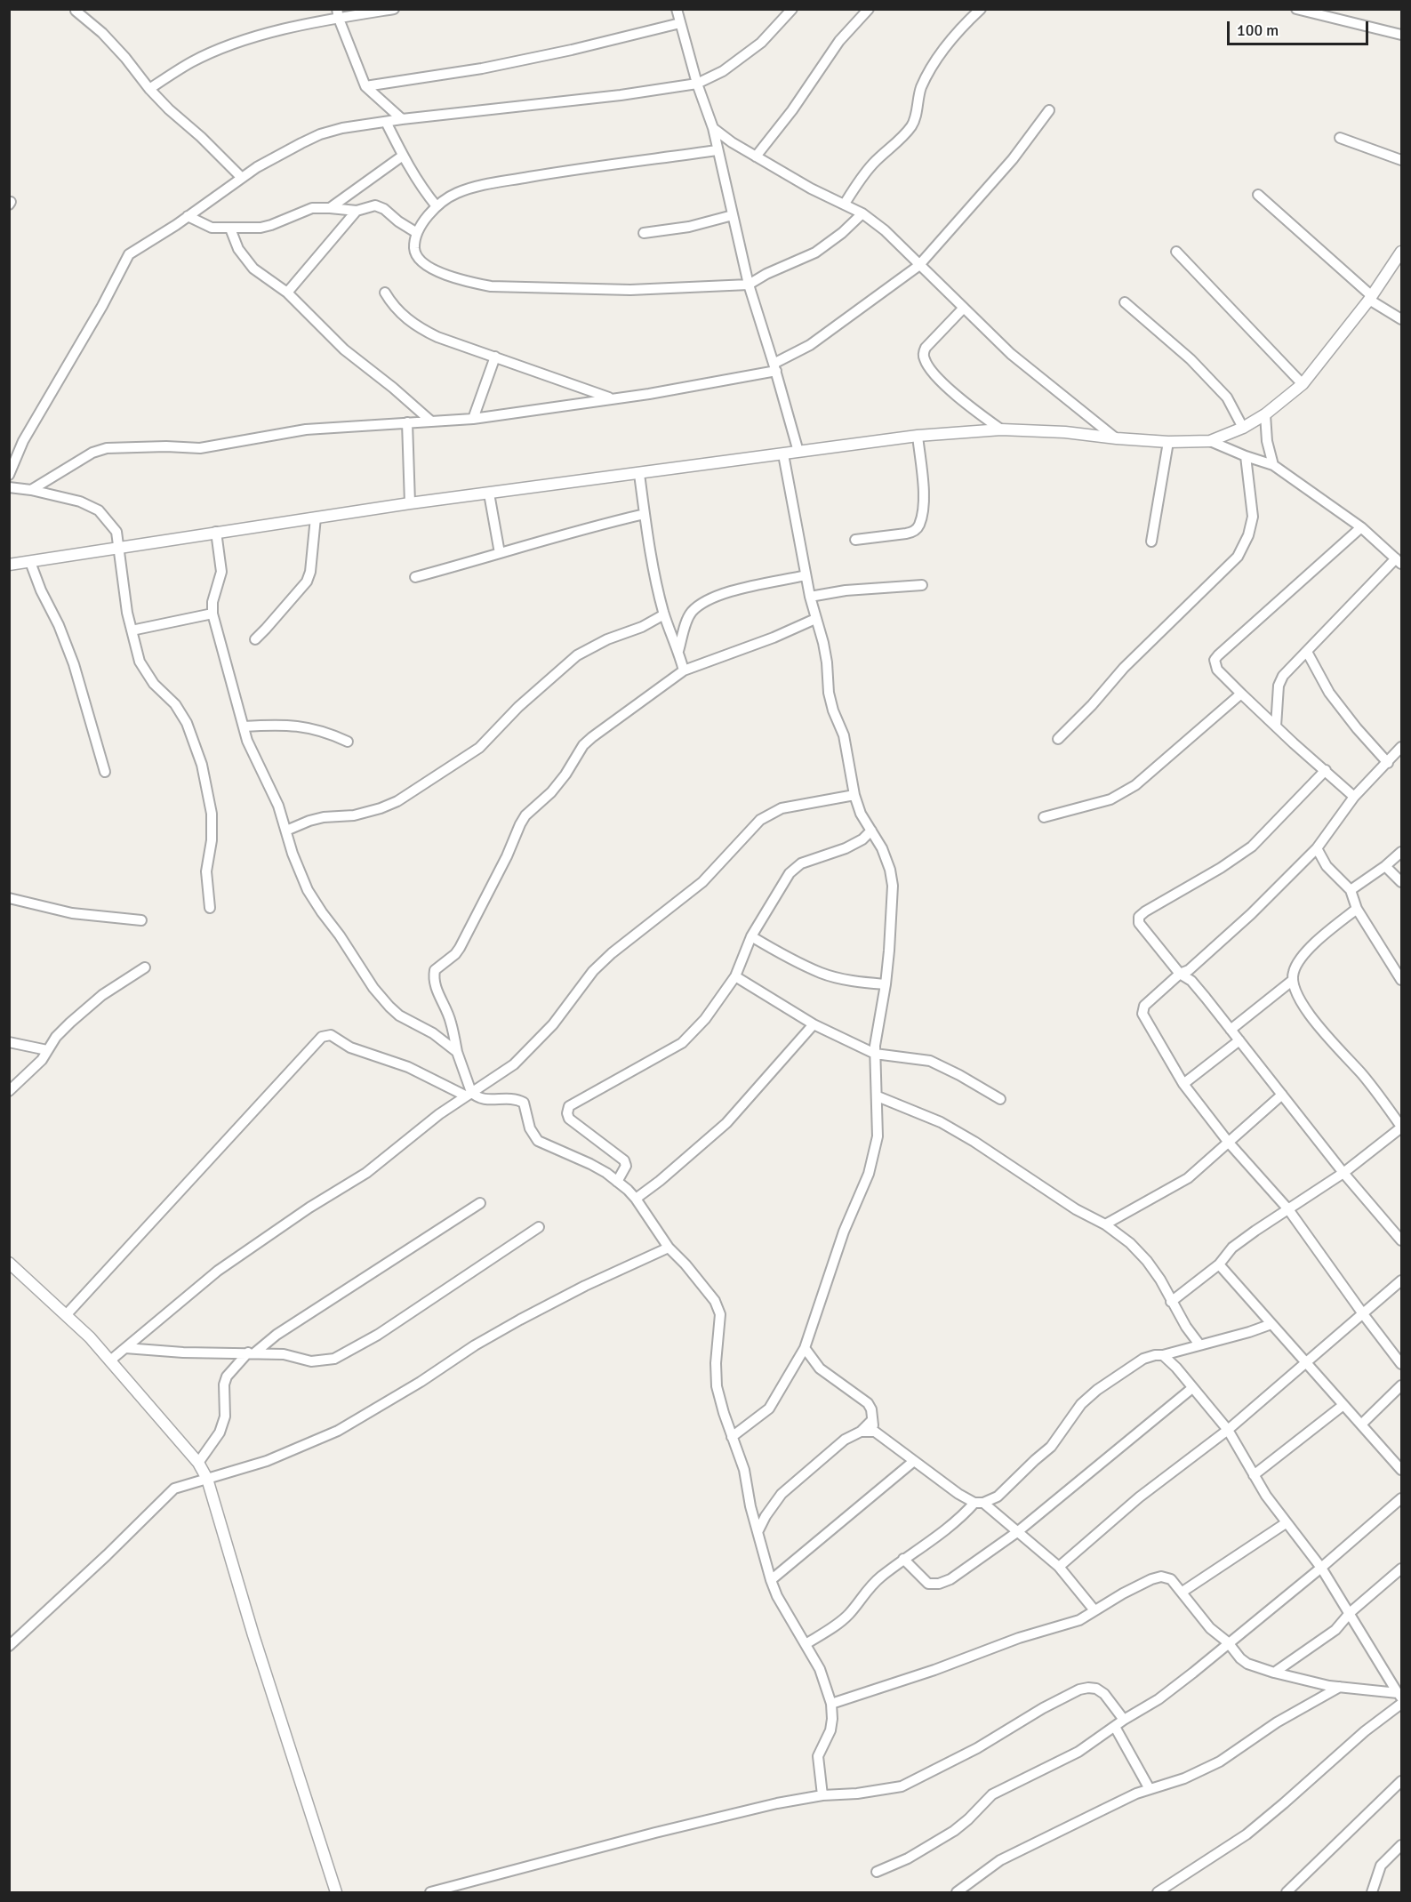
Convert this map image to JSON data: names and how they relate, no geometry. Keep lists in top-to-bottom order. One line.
{"scale_bar":"100 m"}
